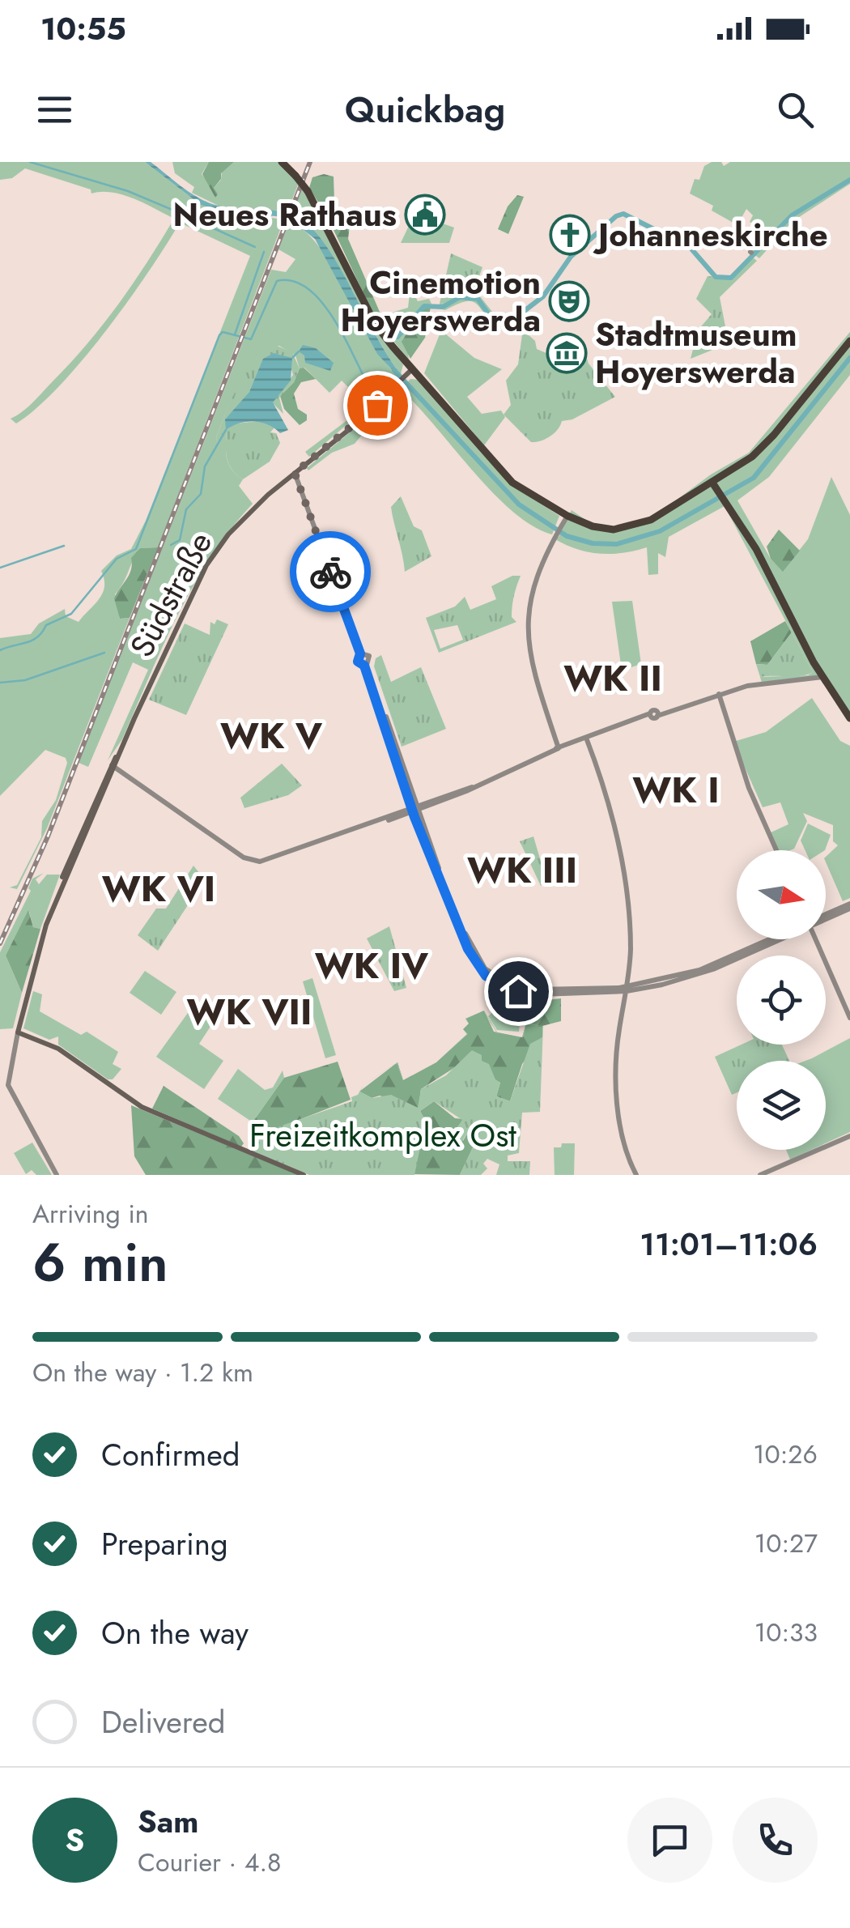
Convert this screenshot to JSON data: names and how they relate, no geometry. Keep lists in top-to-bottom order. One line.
{"streets":{"main road":["Südstraße"]},"districts":["WK II","WK V","WK I","WK III","WK VI","WK IV","WK VII"],"parks":["Freizeitkomplex Ost"],"places":{"public building":["Neues Rathaus"],"church":["Johanneskirche"],"theatre":["Cinemotion Hoyerswerda"],"museum":["Stadtmuseum Hoyerswerda"]},"north":"right","page":{"status":"10:55","header":"Quickbag","heading":["6 min","Arriving in","11:01–11:06"],"panel":["Sam","Courier · 4.8"],"bar":"On the way · 1.2 km","list":[["Confirmed","10:26"],["Preparing","10:27"],["On the way","10:33"],"Delivered"],"round":"S"}}
